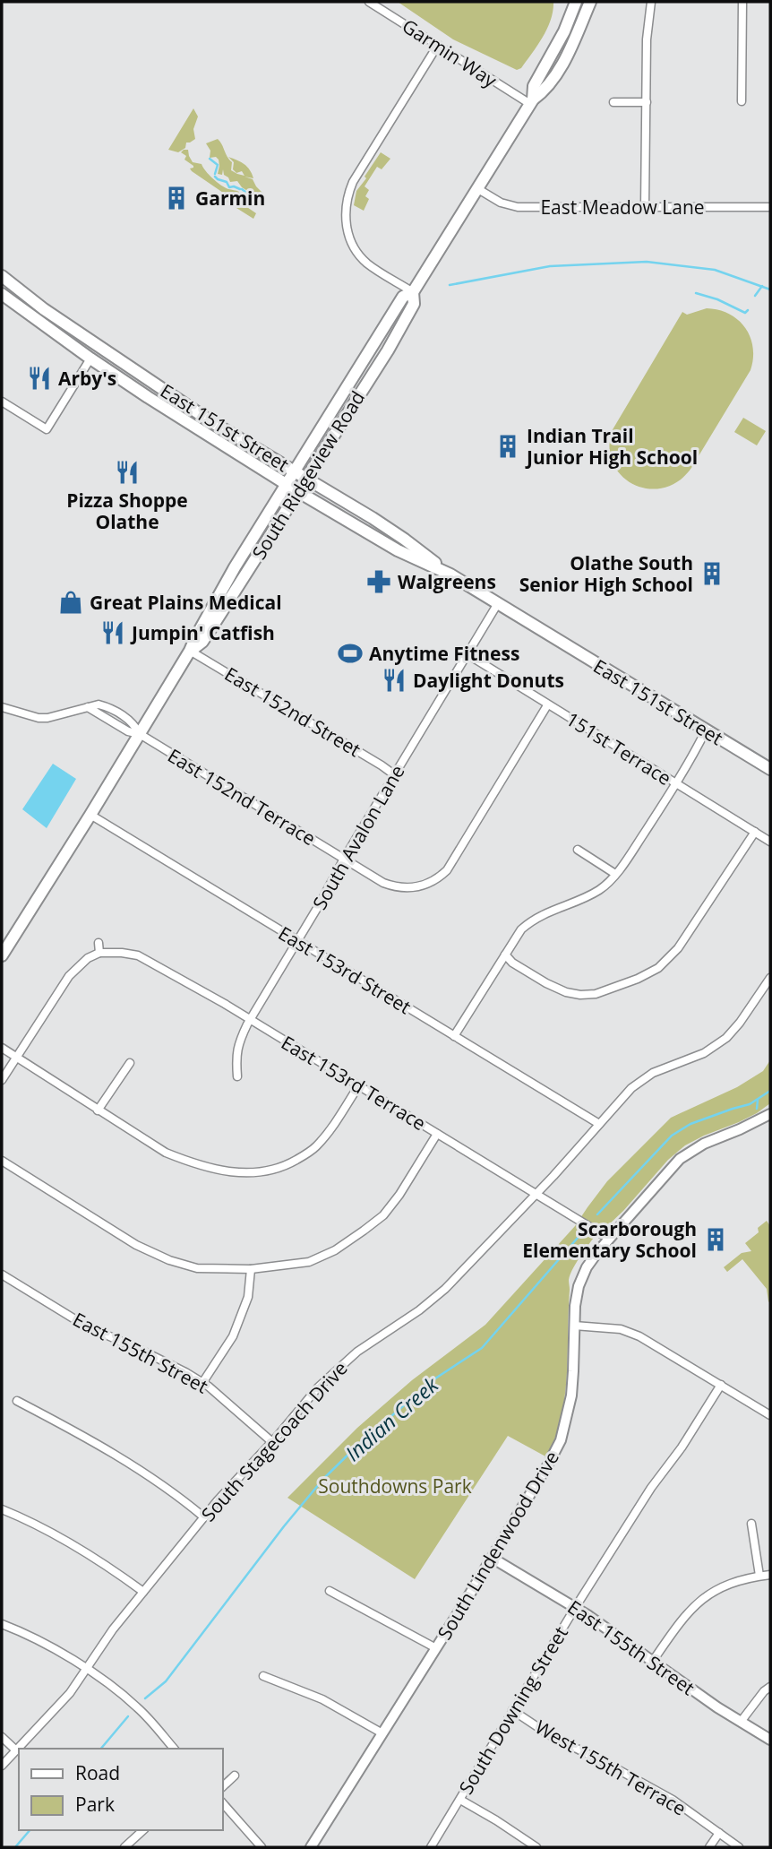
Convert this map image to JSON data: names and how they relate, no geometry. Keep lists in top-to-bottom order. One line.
{"streets":{"main road":["East 151st Street","South Ridgeview Road"],"street":["Garmin Way","East Meadow Lane","East 152nd Street","151st Terrace","East 152nd Terrace","South Avalon Lane","East 153rd Street","East 153rd Terrace","East 155th Street","South Stagecoach Drive","South Lindenwood Drive","South Downing Street","West 155th Terrace"]},"crossings":[["Garmin Way","South Ridgeview Road"],["East Meadow Lane","South Ridgeview Road"],["East 151st Street","South Ridgeview Road"],["East 151st Street","South Avalon Lane"],["South Ridgeview Road","East 152nd Street"],["South Ridgeview Road","East 152nd Terrace"],["South Ridgeview Road","East 153rd Street"],["East 152nd Street","South Avalon Lane"],["151st Terrace","East 152nd Terrace"],["151st Terrace","South Avalon Lane"],["East 152nd Terrace","South Avalon Lane"],["South Avalon Lane","East 153rd Street"],["South Avalon Lane","East 153rd Terrace"],["East 153rd Street","South Stagecoach Drive"],["East 153rd Terrace","South Stagecoach Drive"],["East 153rd Terrace","South Lindenwood Drive"],["East 155th Street","South Stagecoach Drive"],["East 155th Street","South Lindenwood Drive"],["East 155th Street","South Downing Street"],["South Downing Street","West 155th Terrace"]],"water":["Indian Creek"],"parks":["Southdowns Park"],"places":{"building":["Garmin","Indian Trail Junior High School","Olathe South Senior High School","Scarborough Elementary School"],"restaurant":["Arby's","Pizza Shoppe Olathe","Jumpin' Catfish","Daylight Donuts"],"pharmacy":["Walgreens"],"shop":["Great Plains Medical"],"sports":["Anytime Fitness"]},"legend":["Road","Park"]}
